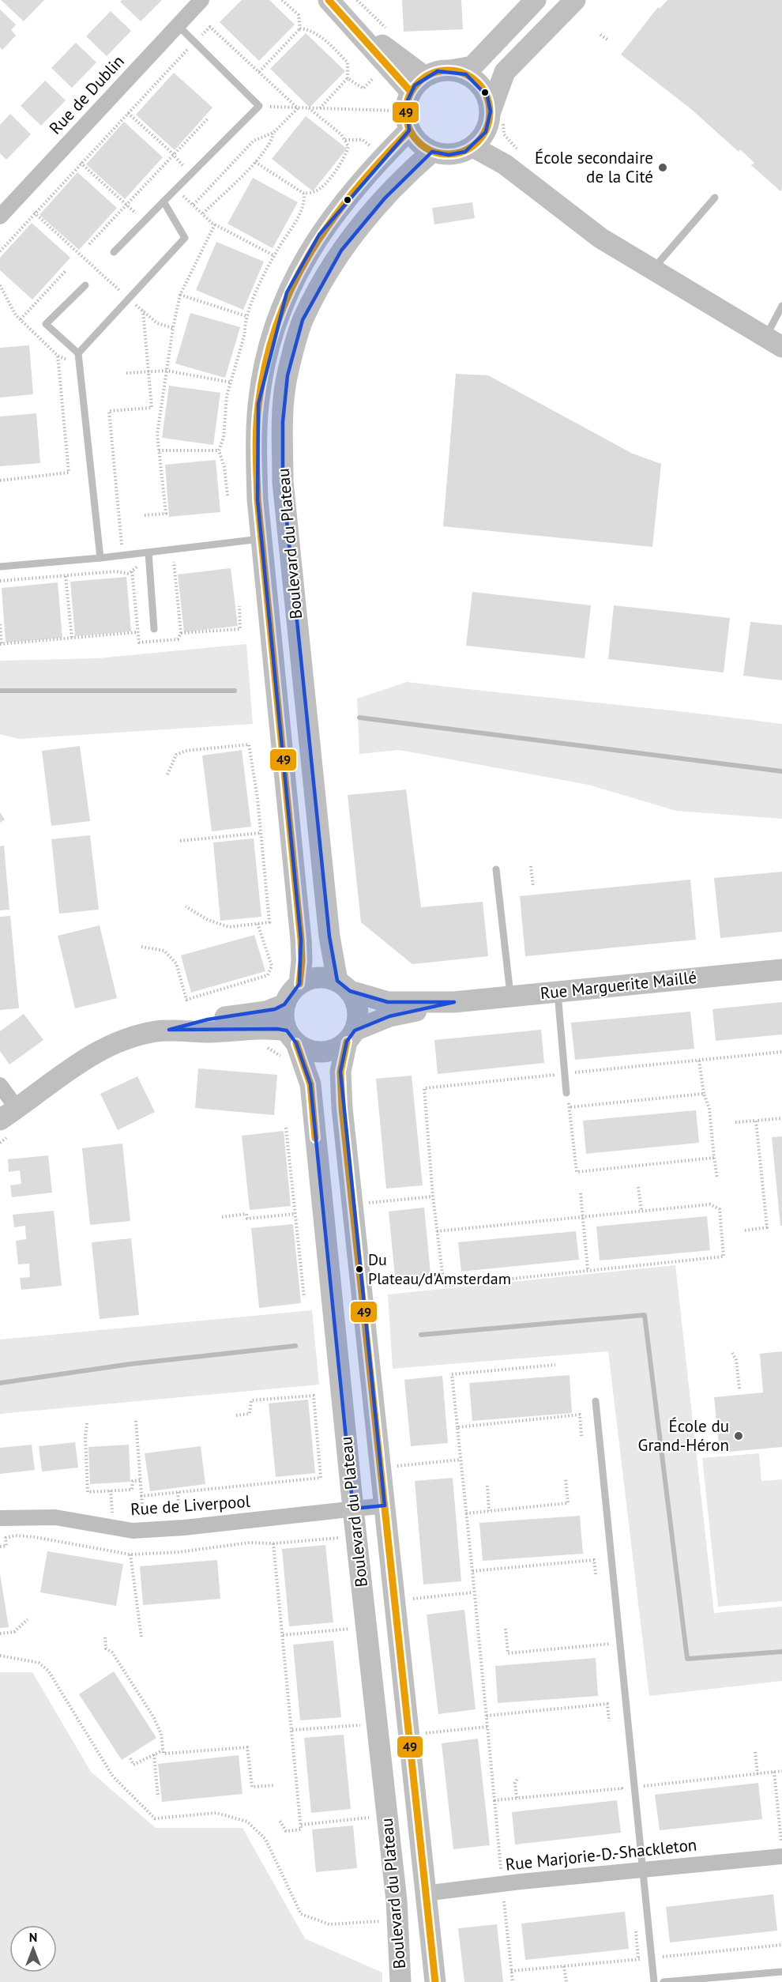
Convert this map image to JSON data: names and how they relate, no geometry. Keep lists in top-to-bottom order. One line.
{"streets":{"main road":["Boulevard du Plateau","Rue Marguerite Maillé"],"street":["Rue de Dublin","Rue de Liverpool","Rue Marjorie-D.-Shackleton"]},"crossings":[["Boulevard du Plateau","Rue Marguerite Maillé"],["Boulevard du Plateau","Rue de Liverpool"],["Boulevard du Plateau","Rue Marjorie-D.-Shackleton"]],"places":["École secondaire de la Cité","Du Plateau/d'Amsterdam","École du Grand-Héron"],"lines":["transit line 49"],"north":"top"}
